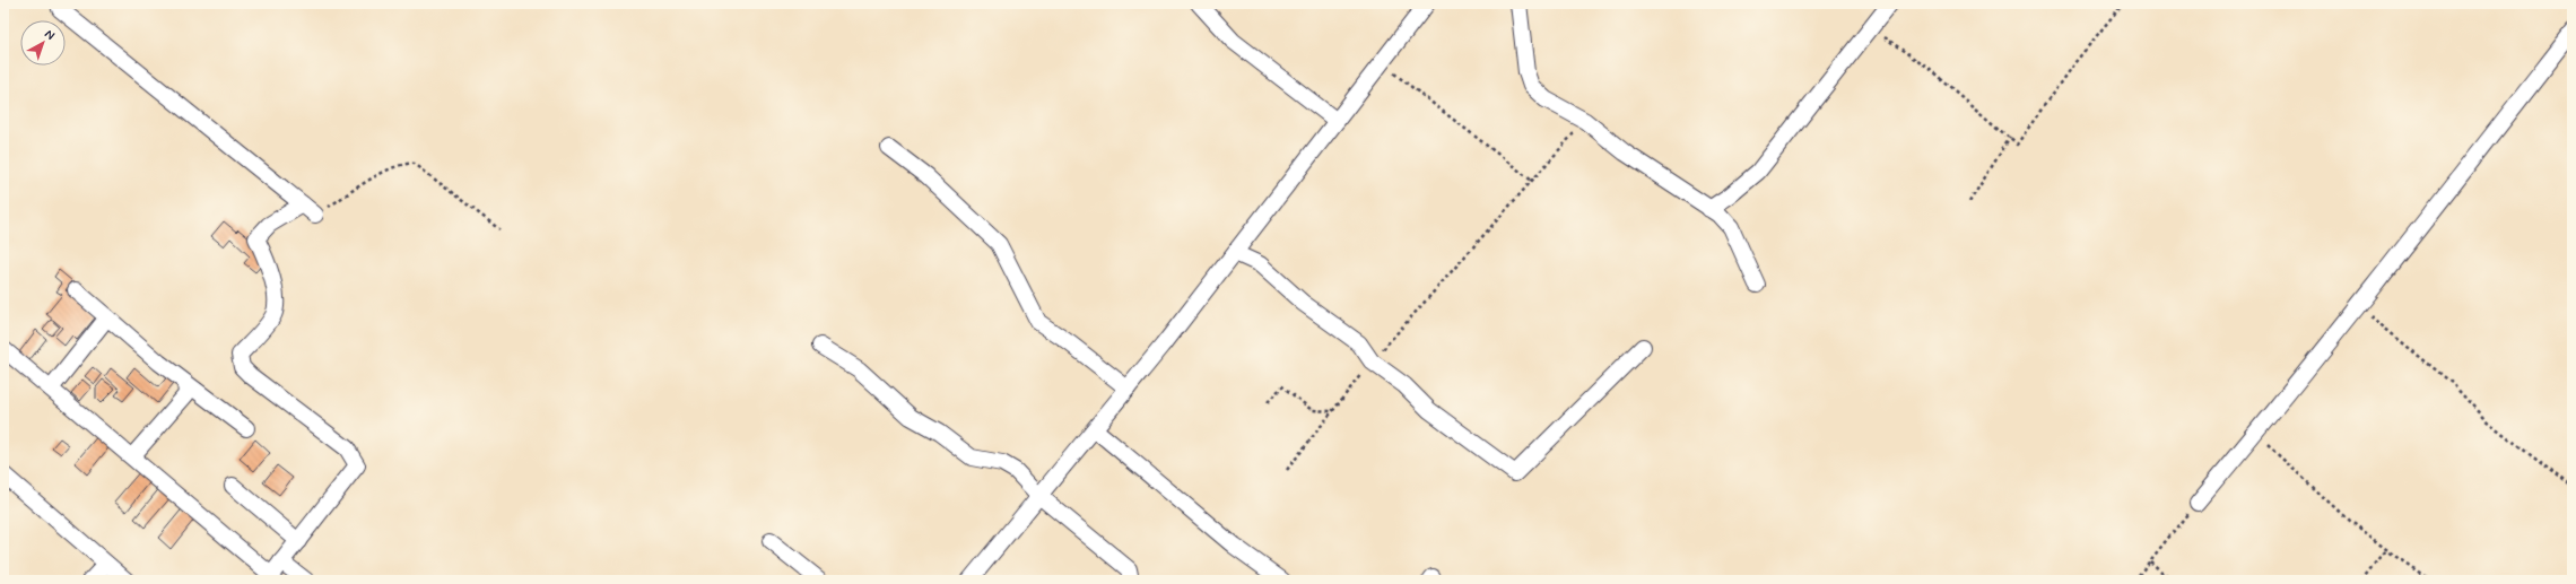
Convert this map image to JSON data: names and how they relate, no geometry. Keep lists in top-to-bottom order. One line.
{"north":"top right"}
